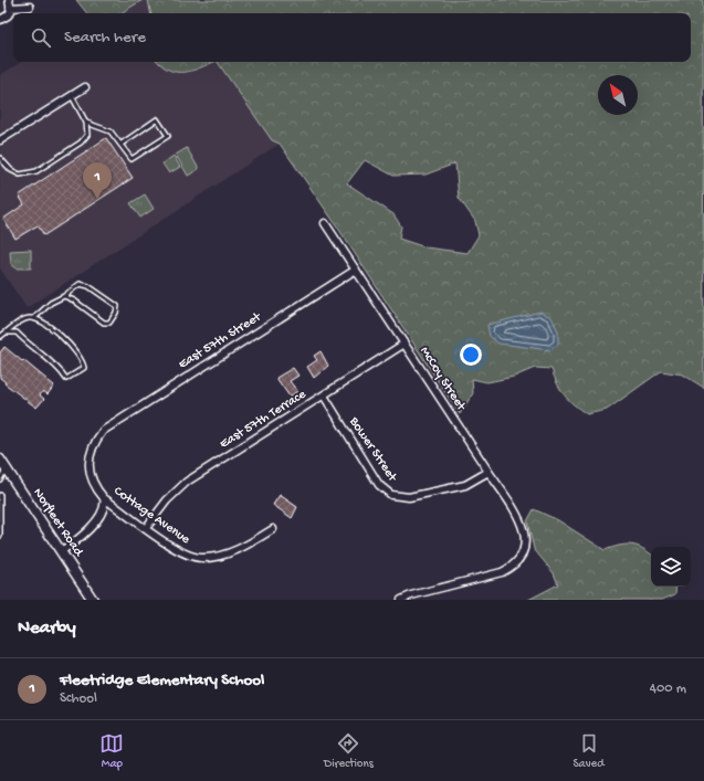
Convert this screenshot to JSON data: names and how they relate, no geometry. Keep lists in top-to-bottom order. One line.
{"streets":{"street":["East 57th Street","McCoy Street","East 57th Terrace","Bower Street","Cottage Avenue","Norfleet Road"]},"crossings":[["East 57th Street","McCoy Street"],["East 57th Street","Cottage Avenue"],["McCoy Street","East 57th Terrace"],["McCoy Street","Bower Street"],["East 57th Terrace","Bower Street"],["East 57th Terrace","Cottage Avenue"]],"north":"top left","page":{"search":"Search here","pins":"1","heading":"Nearby","list":[{"mark":"1","name":"Fleetridge Elementary School","note":"School","value":"400 m"}],"nav":["Map","Directions","Saved"]}}
